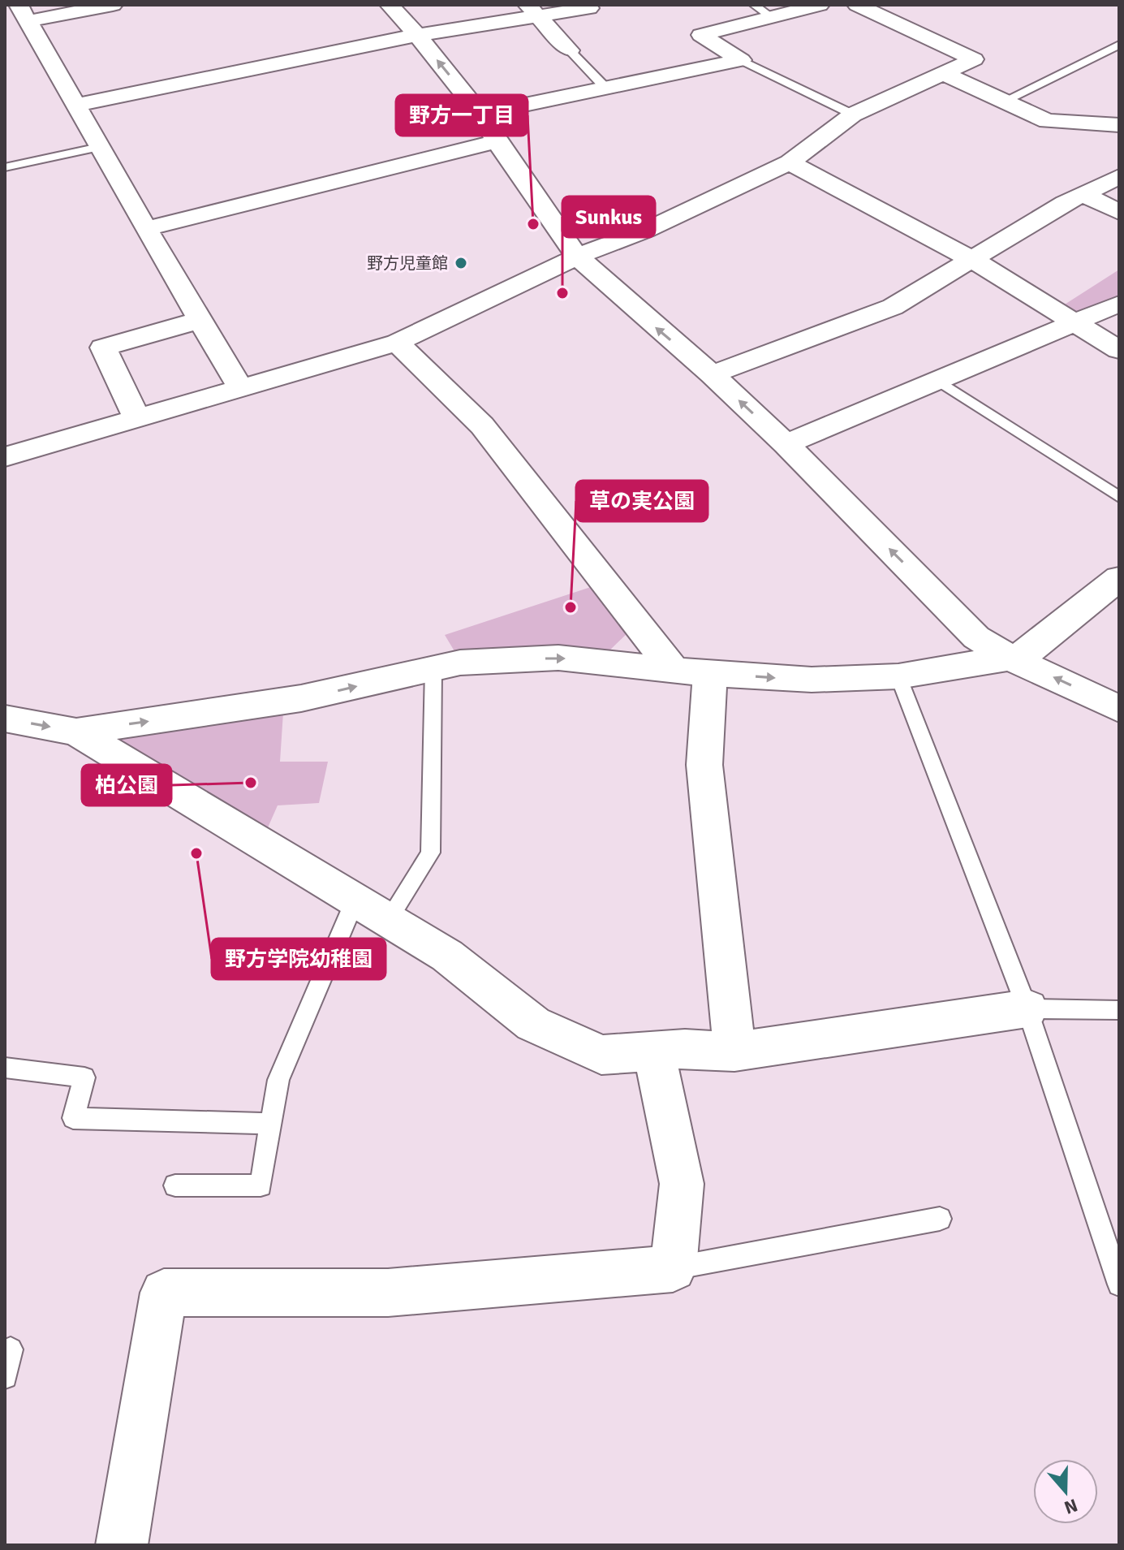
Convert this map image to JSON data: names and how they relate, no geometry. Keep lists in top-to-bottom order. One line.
{"places":["野方一丁目","野方児童館","Sunkus","草の実公園","柏公園","野方学院幼稚園"],"north":"bottom"}
